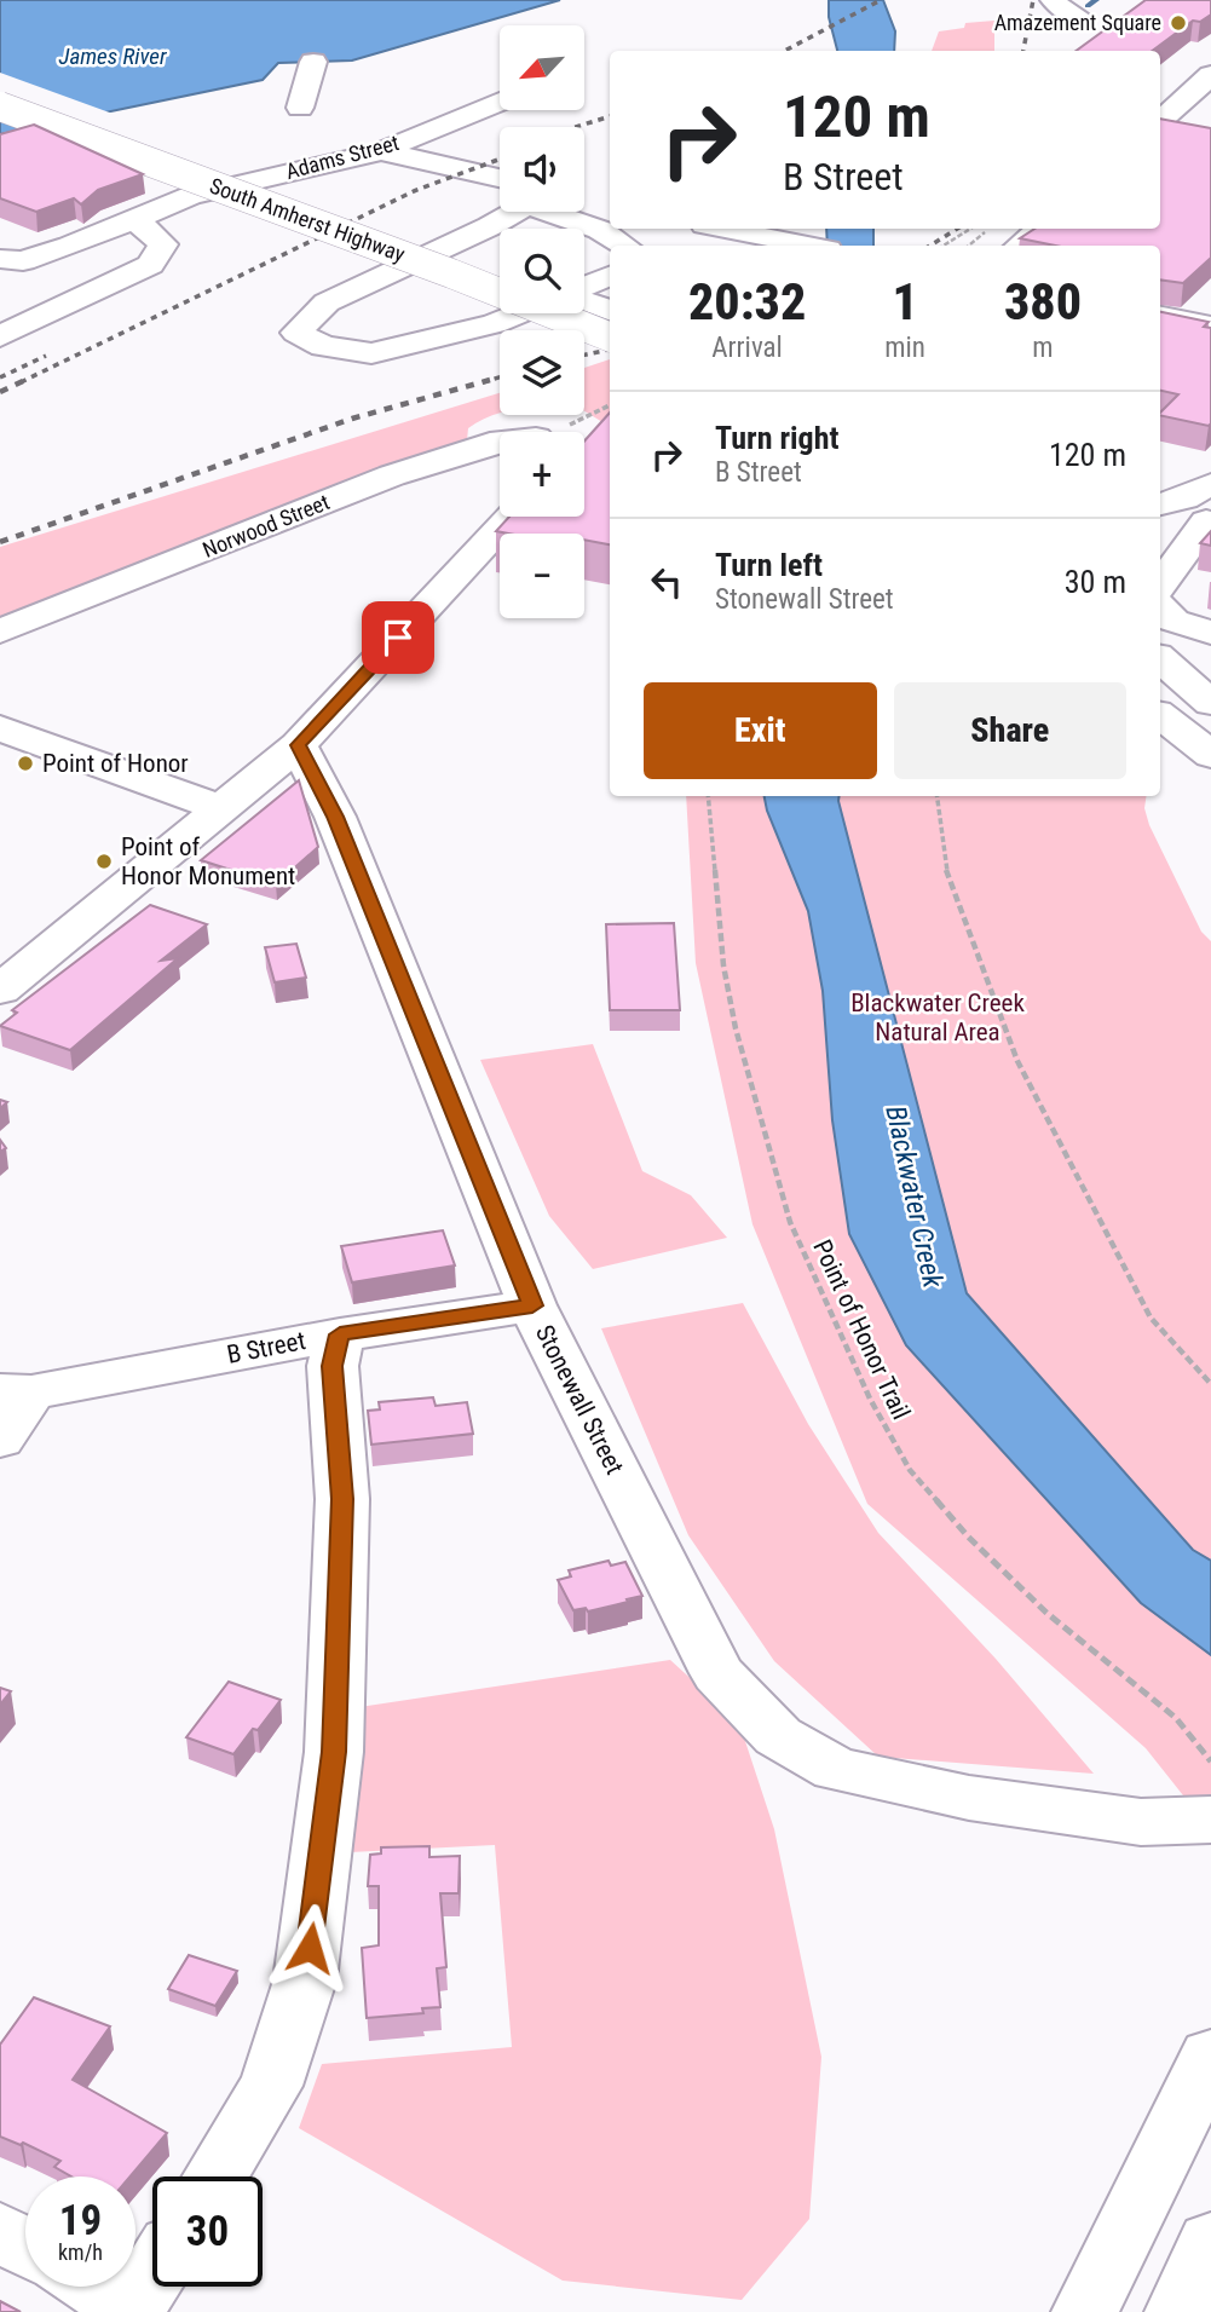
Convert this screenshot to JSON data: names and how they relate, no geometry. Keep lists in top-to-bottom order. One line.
{"streets":{"street":["Adams Street","South Amherst Highway","Norwood Street","B Street","Stonewall Street"],"path":["Point of Honor Trail"]},"crossings":[["B Street","Stonewall Street"]],"water":["James River","Blackwater Creek"],"parks":["Blackwater Creek Natural Area"],"places":["Amazement Square","Point of Honor","Point of Honor Monument"],"north":"bottom left","page":{"map_buttons":["+","−"],"turn":["120 m","B Street"],"eta":["20:32","Arrival","1","min","380","m"],"list":[{"name":"Turn right","note":"B Street","value":"120 m"},{"name":"Turn left","note":"Stonewall Street","value":"30 m"}],"buttons":["Exit","Share"],"speed":"19 km/h","limit":"30"}}
